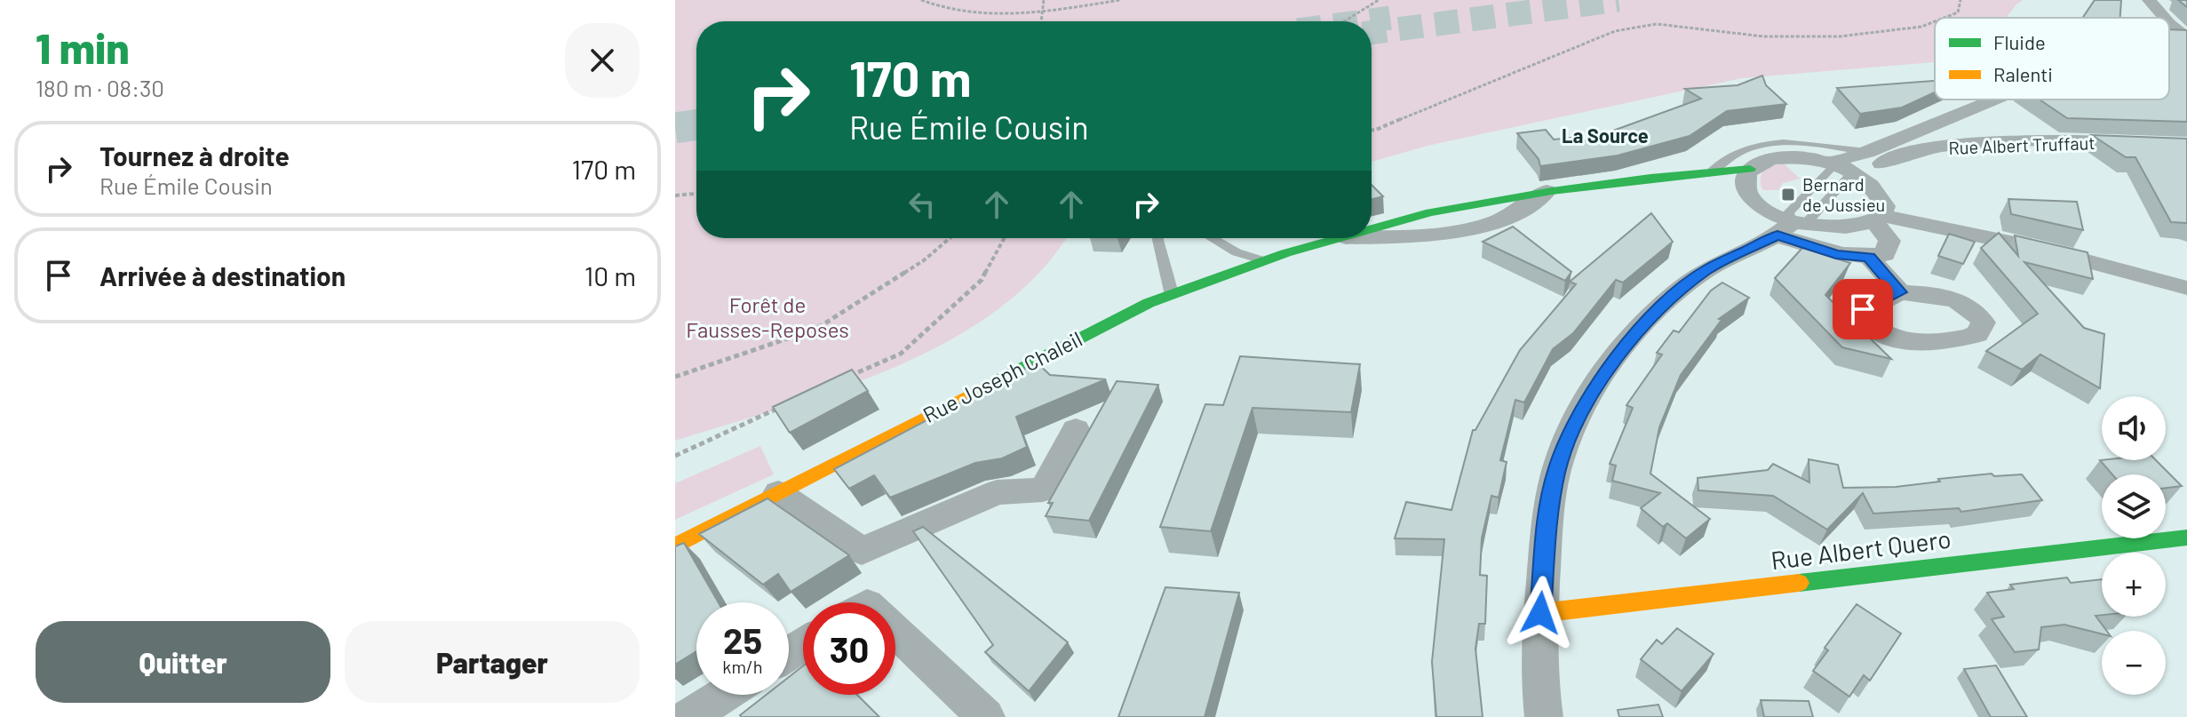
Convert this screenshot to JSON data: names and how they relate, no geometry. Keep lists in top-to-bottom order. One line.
{"streets":{"street":["Rue Albert Truffaut","Rue Joseph Chaleil","Rue Albert Quero"]},"districts":["La Source"],"parks":["Forêt de Fausses-Reposes"],"places":{"transit":["Bernard de Jussieu"]},"legend":["Fluide","Ralenti"],"page":{"heading":["1 min","180 m · 08:30"],"turn":["170 m","Rue Émile Cousin"],"list":[{"name":"Tournez à droite","note":"Rue Émile Cousin","value":"170 m"},{"name":"Arrivée à destination","value":"10 m"}],"map_buttons":["+","−"],"speed":"25 km/h","limit":"30","buttons":["Quitter","Partager"]}}
